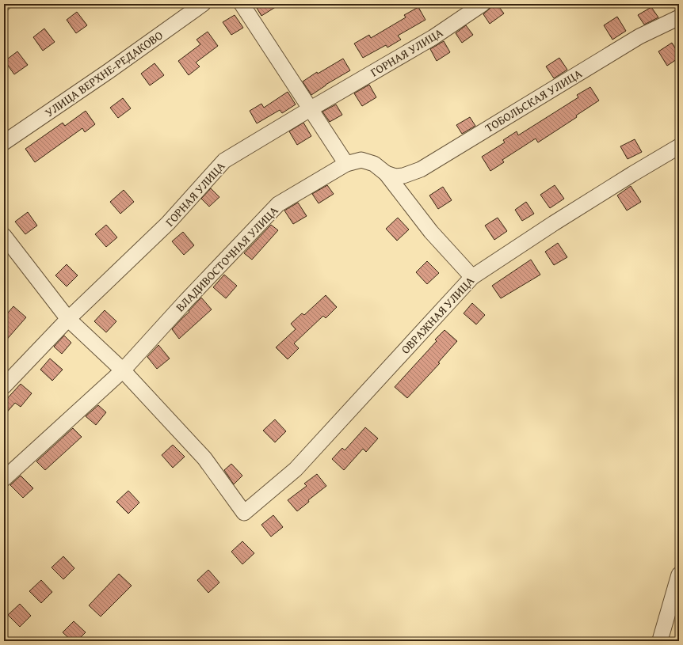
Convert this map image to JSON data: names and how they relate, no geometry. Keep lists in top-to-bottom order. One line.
{"streets":{"street":["ГОРНАЯ УЛИЦА","УЛИЦА ВЕРХНЕ-РЕДАКОВО","ТОБОЛЬСКАЯ УЛИЦА","ВЛАДИВОСТОЧНАЯ УЛИЦА","ОВРАЖНАЯ УЛИЦА"]},"crossings":[["ТОБОЛЬСКАЯ УЛИЦА","ВЛАДИВОСТОЧНАЯ УЛИЦА"],["ВЛАДИВОСТОЧНАЯ УЛИЦА","ОВРАЖНАЯ УЛИЦА"]]}
